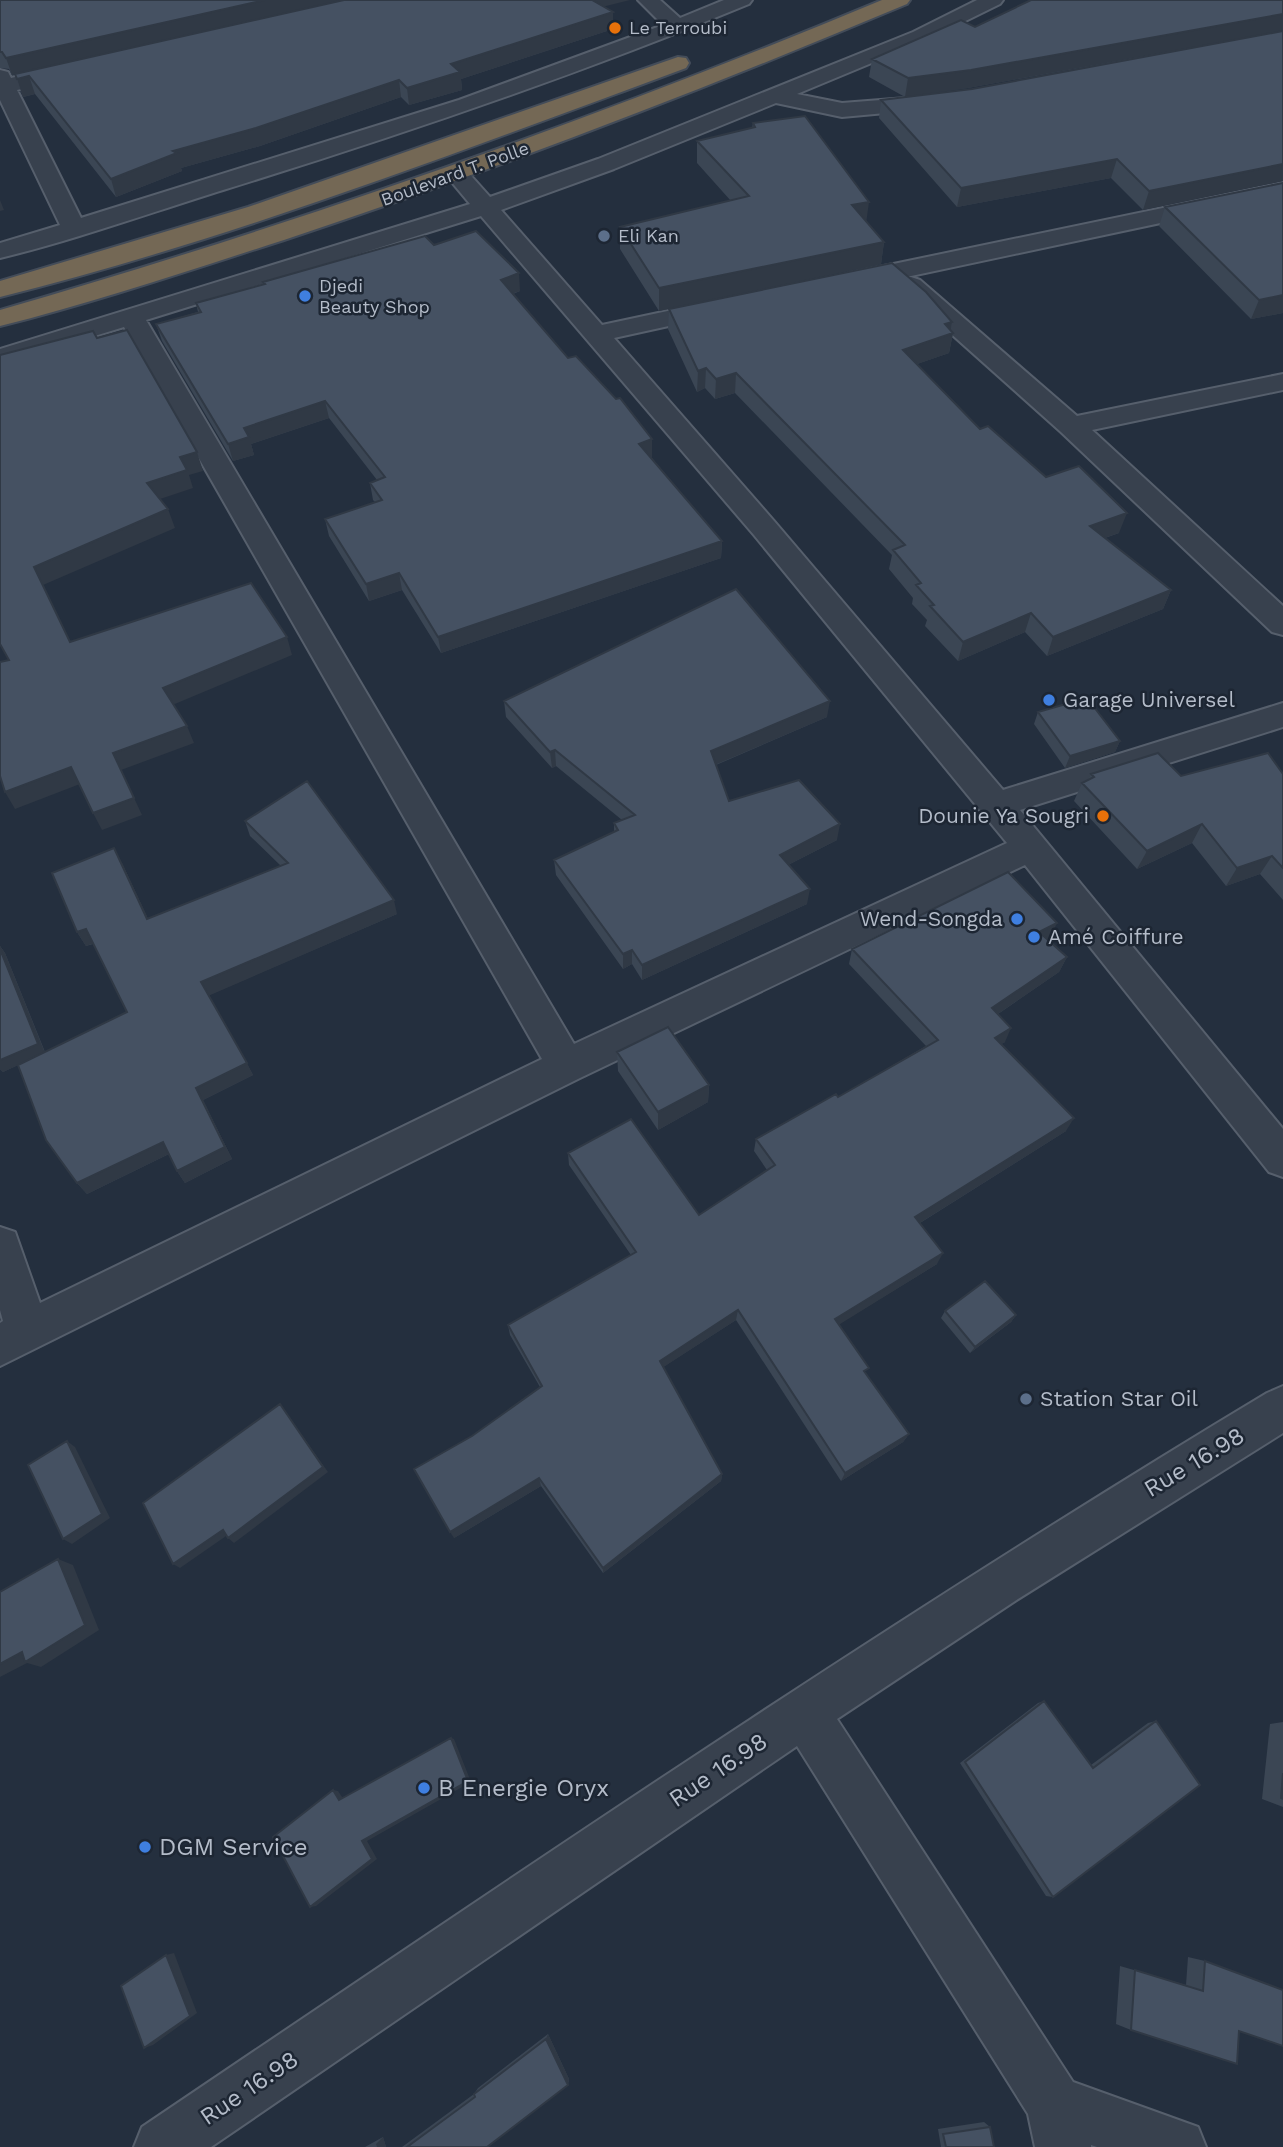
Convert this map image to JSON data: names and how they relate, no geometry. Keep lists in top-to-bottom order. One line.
{"streets":{"highway":["Boulevard T. Polle"],"street":["Rue 16.98"]},"places":["Le Terroubi","Eli Kan","Djedi Beauty Shop","Garage Universel","Dounie Ya Sougri","Wend-Songda","Amé Coiffure","Station Star Oil","B Energie Oryx","DGM Service"]}
